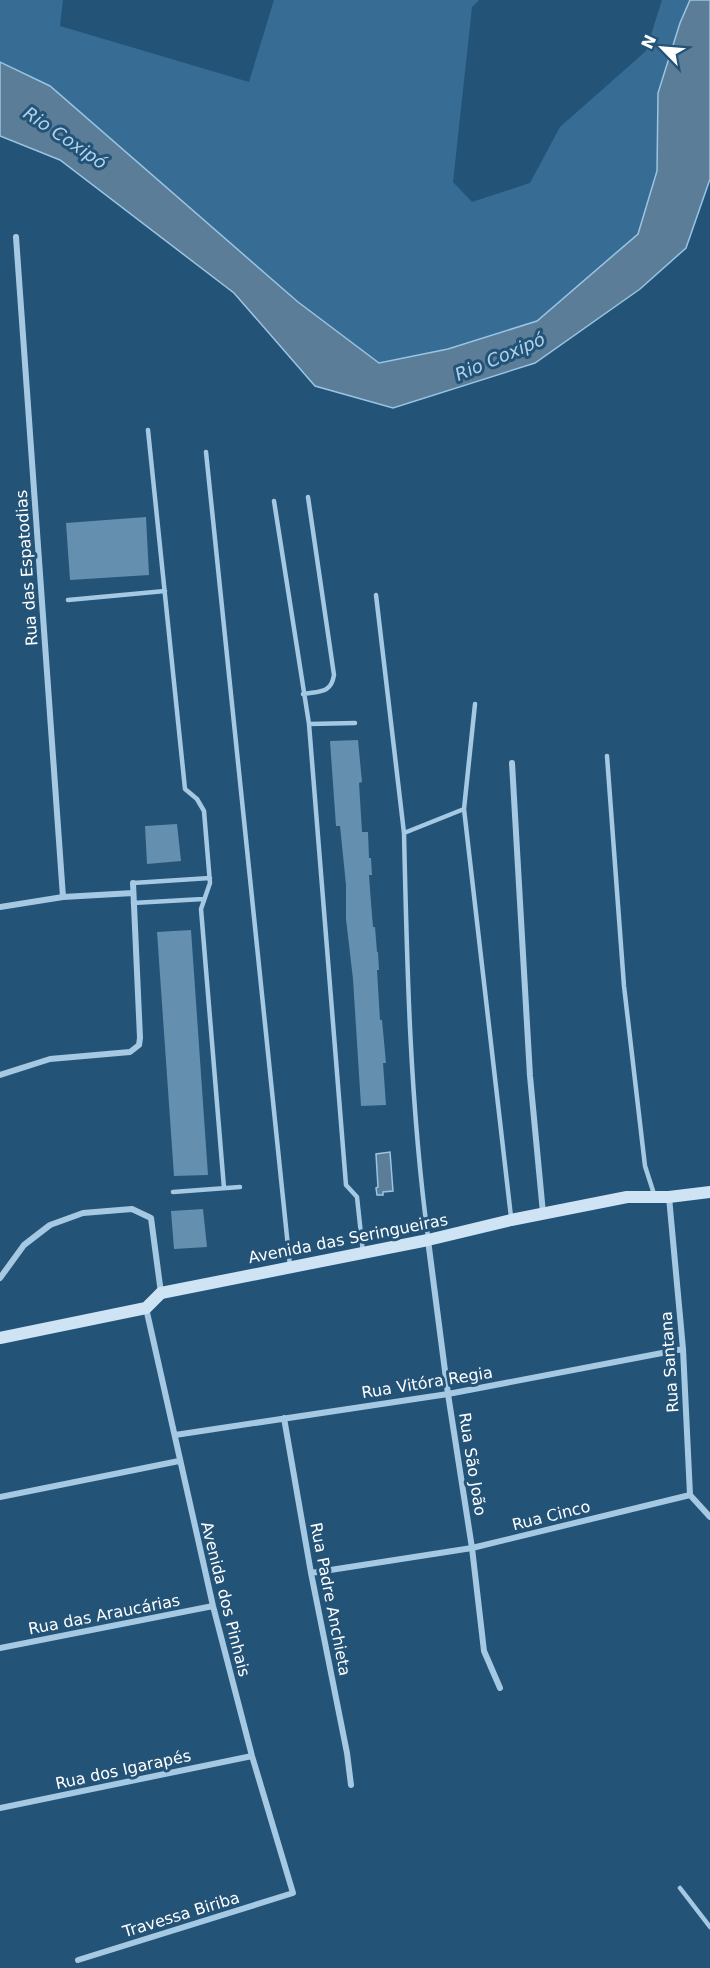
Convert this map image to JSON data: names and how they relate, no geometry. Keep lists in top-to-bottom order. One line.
{"streets":{"street":["Rua das Espatodias","Avenida das Seringueiras","Rua Santana","Rua Vitóra Regia","Rua São João","Rua Cinco","Avenida dos Pinhais","Rua Padre Anchieta","Rua das Araucárias","Rua dos Igarapés","Travessa Biriba"]},"crossings":[["Avenida das Seringueiras","Rua Santana"],["Avenida das Seringueiras","Rua São João"],["Rua Santana","Rua Vitóra Regia"],["Rua Santana","Rua Cinco"],["Rua Vitóra Regia","Rua São João"],["Rua Vitóra Regia","Avenida dos Pinhais"],["Rua Vitóra Regia","Rua Padre Anchieta"],["Rua São João","Rua Cinco"],["Rua Cinco","Rua Padre Anchieta"],["Avenida dos Pinhais","Rua das Araucárias"],["Avenida dos Pinhais","Rua dos Igarapés"],["Avenida dos Pinhais","Travessa Biriba"]],"water":["Rio Coxipó"],"north":"top left"}
